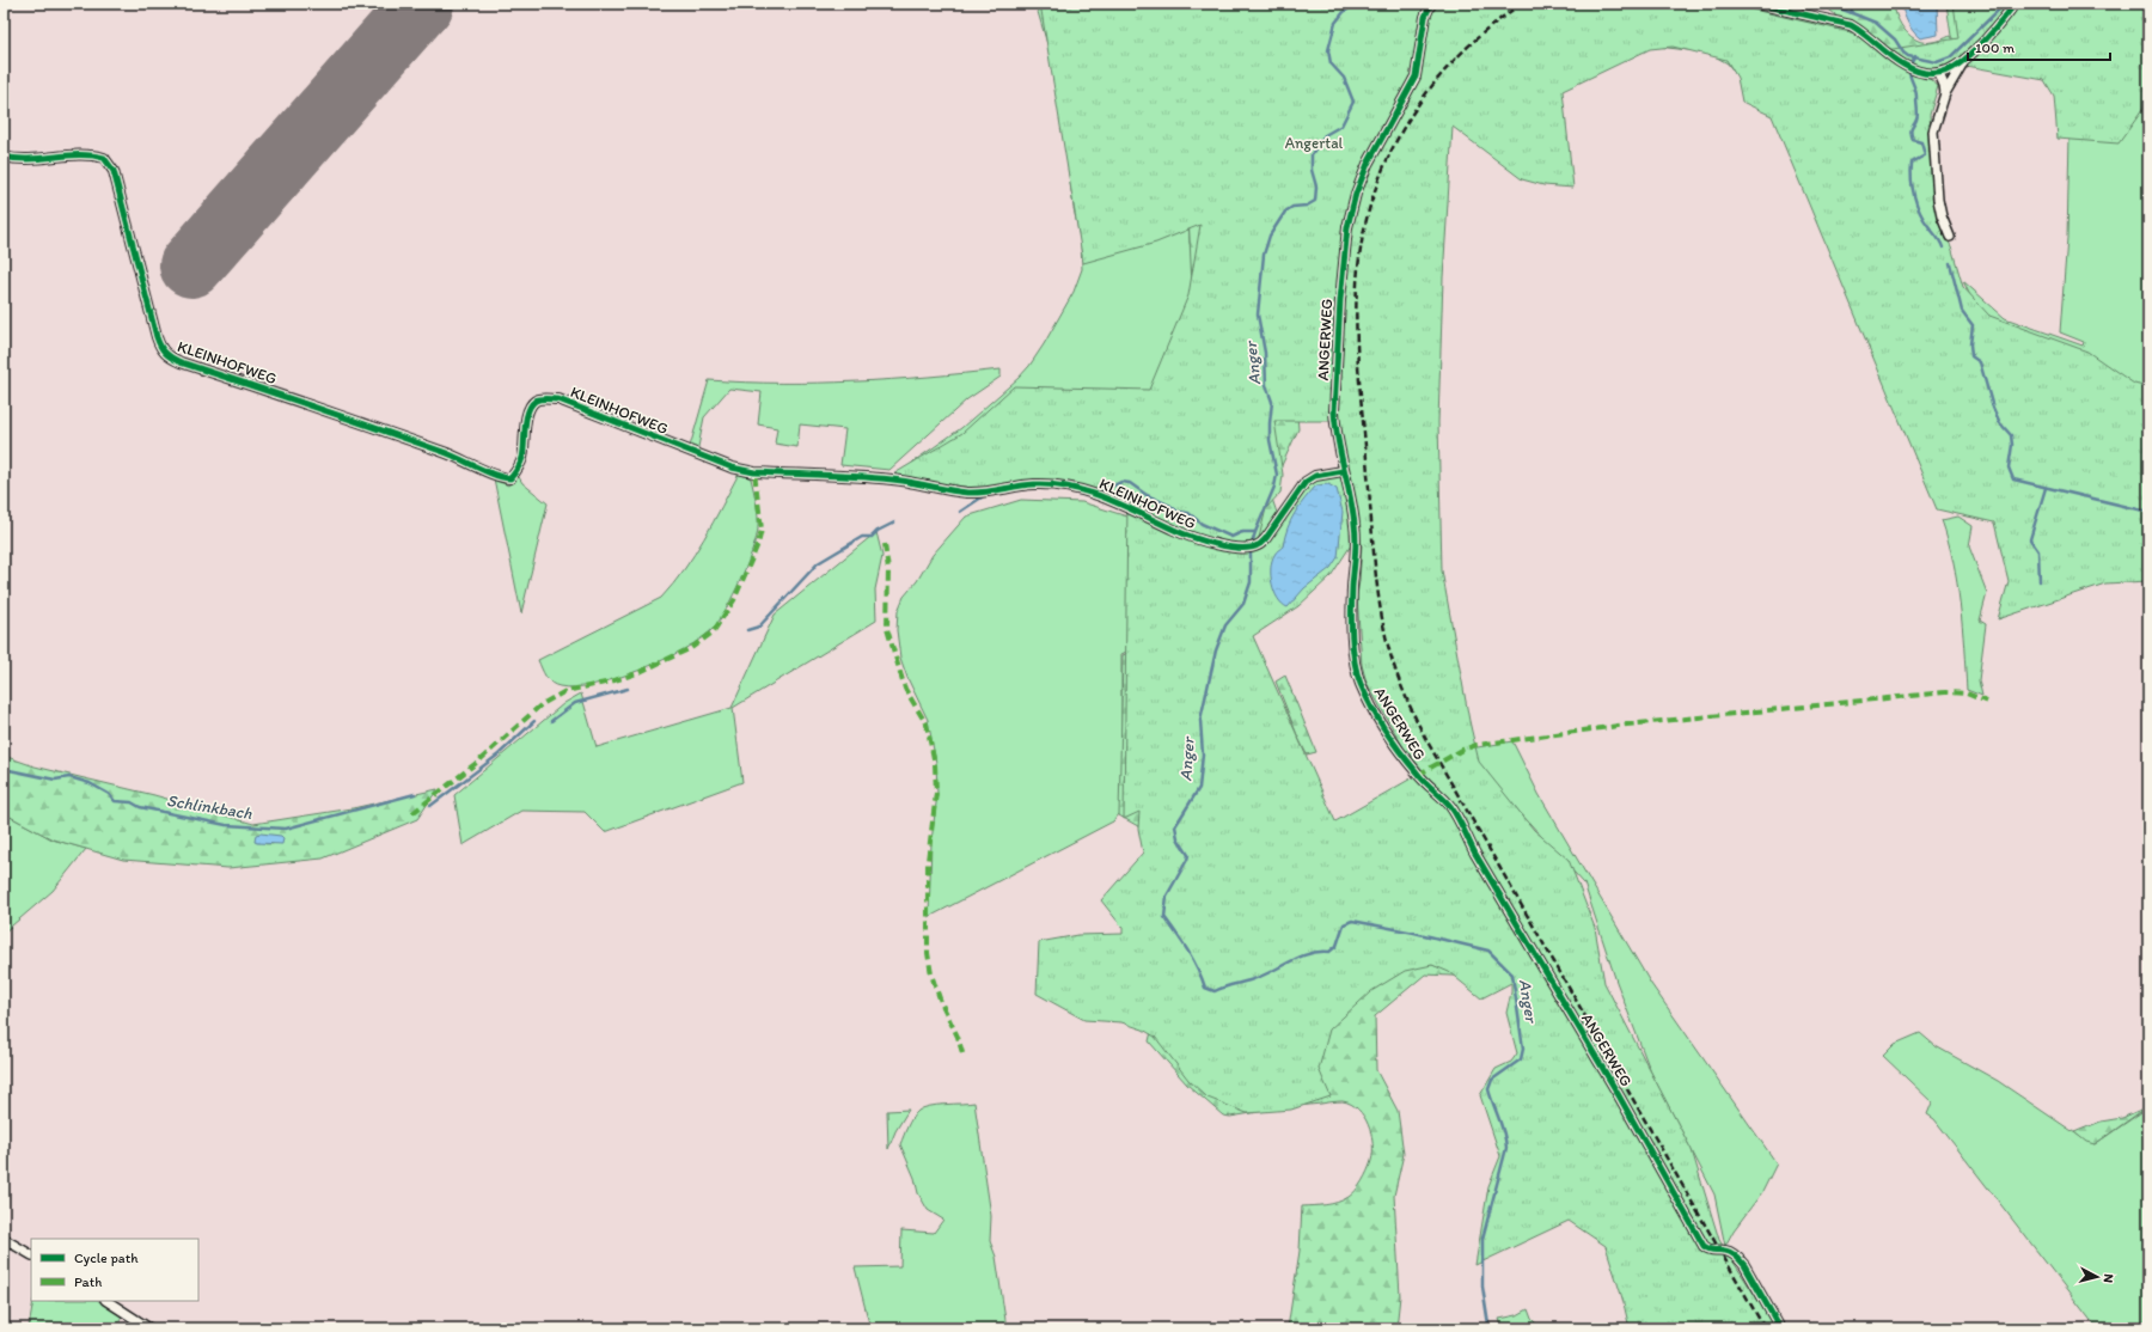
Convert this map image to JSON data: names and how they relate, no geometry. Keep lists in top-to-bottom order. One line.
{"streets":{"street":["ANGERWEG","KLEINHOFWEG"]},"crossings":[["ANGERWEG","KLEINHOFWEG"]],"water":["Anger","Schlinkbach"],"parks":["Angertal"],"legend":["Cycle path","Path"],"scale_bar":"100 m","north":"right"}
